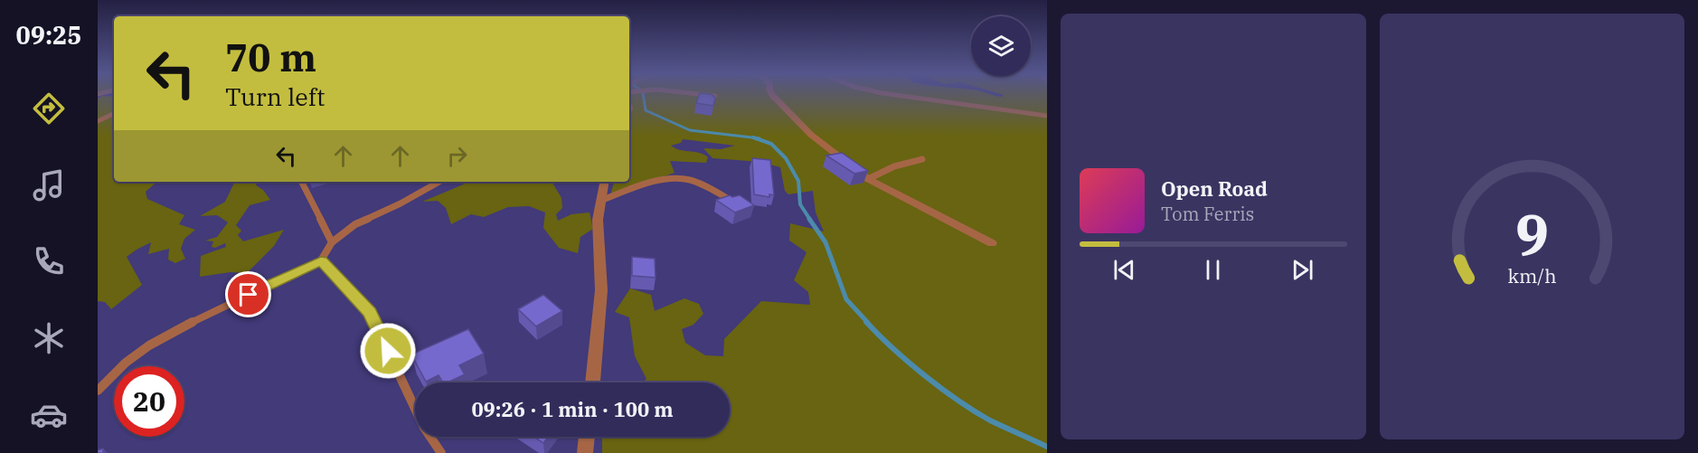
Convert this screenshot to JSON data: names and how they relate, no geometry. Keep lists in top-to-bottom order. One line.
{"page":{"tabs":"09:25","turn":["70 m","Turn left"],"song":["Open Road","Tom Ferris"],"limit":"20","trip":"09:26 · 1 min · 100 m","gauge":["9","km/h"]}}
